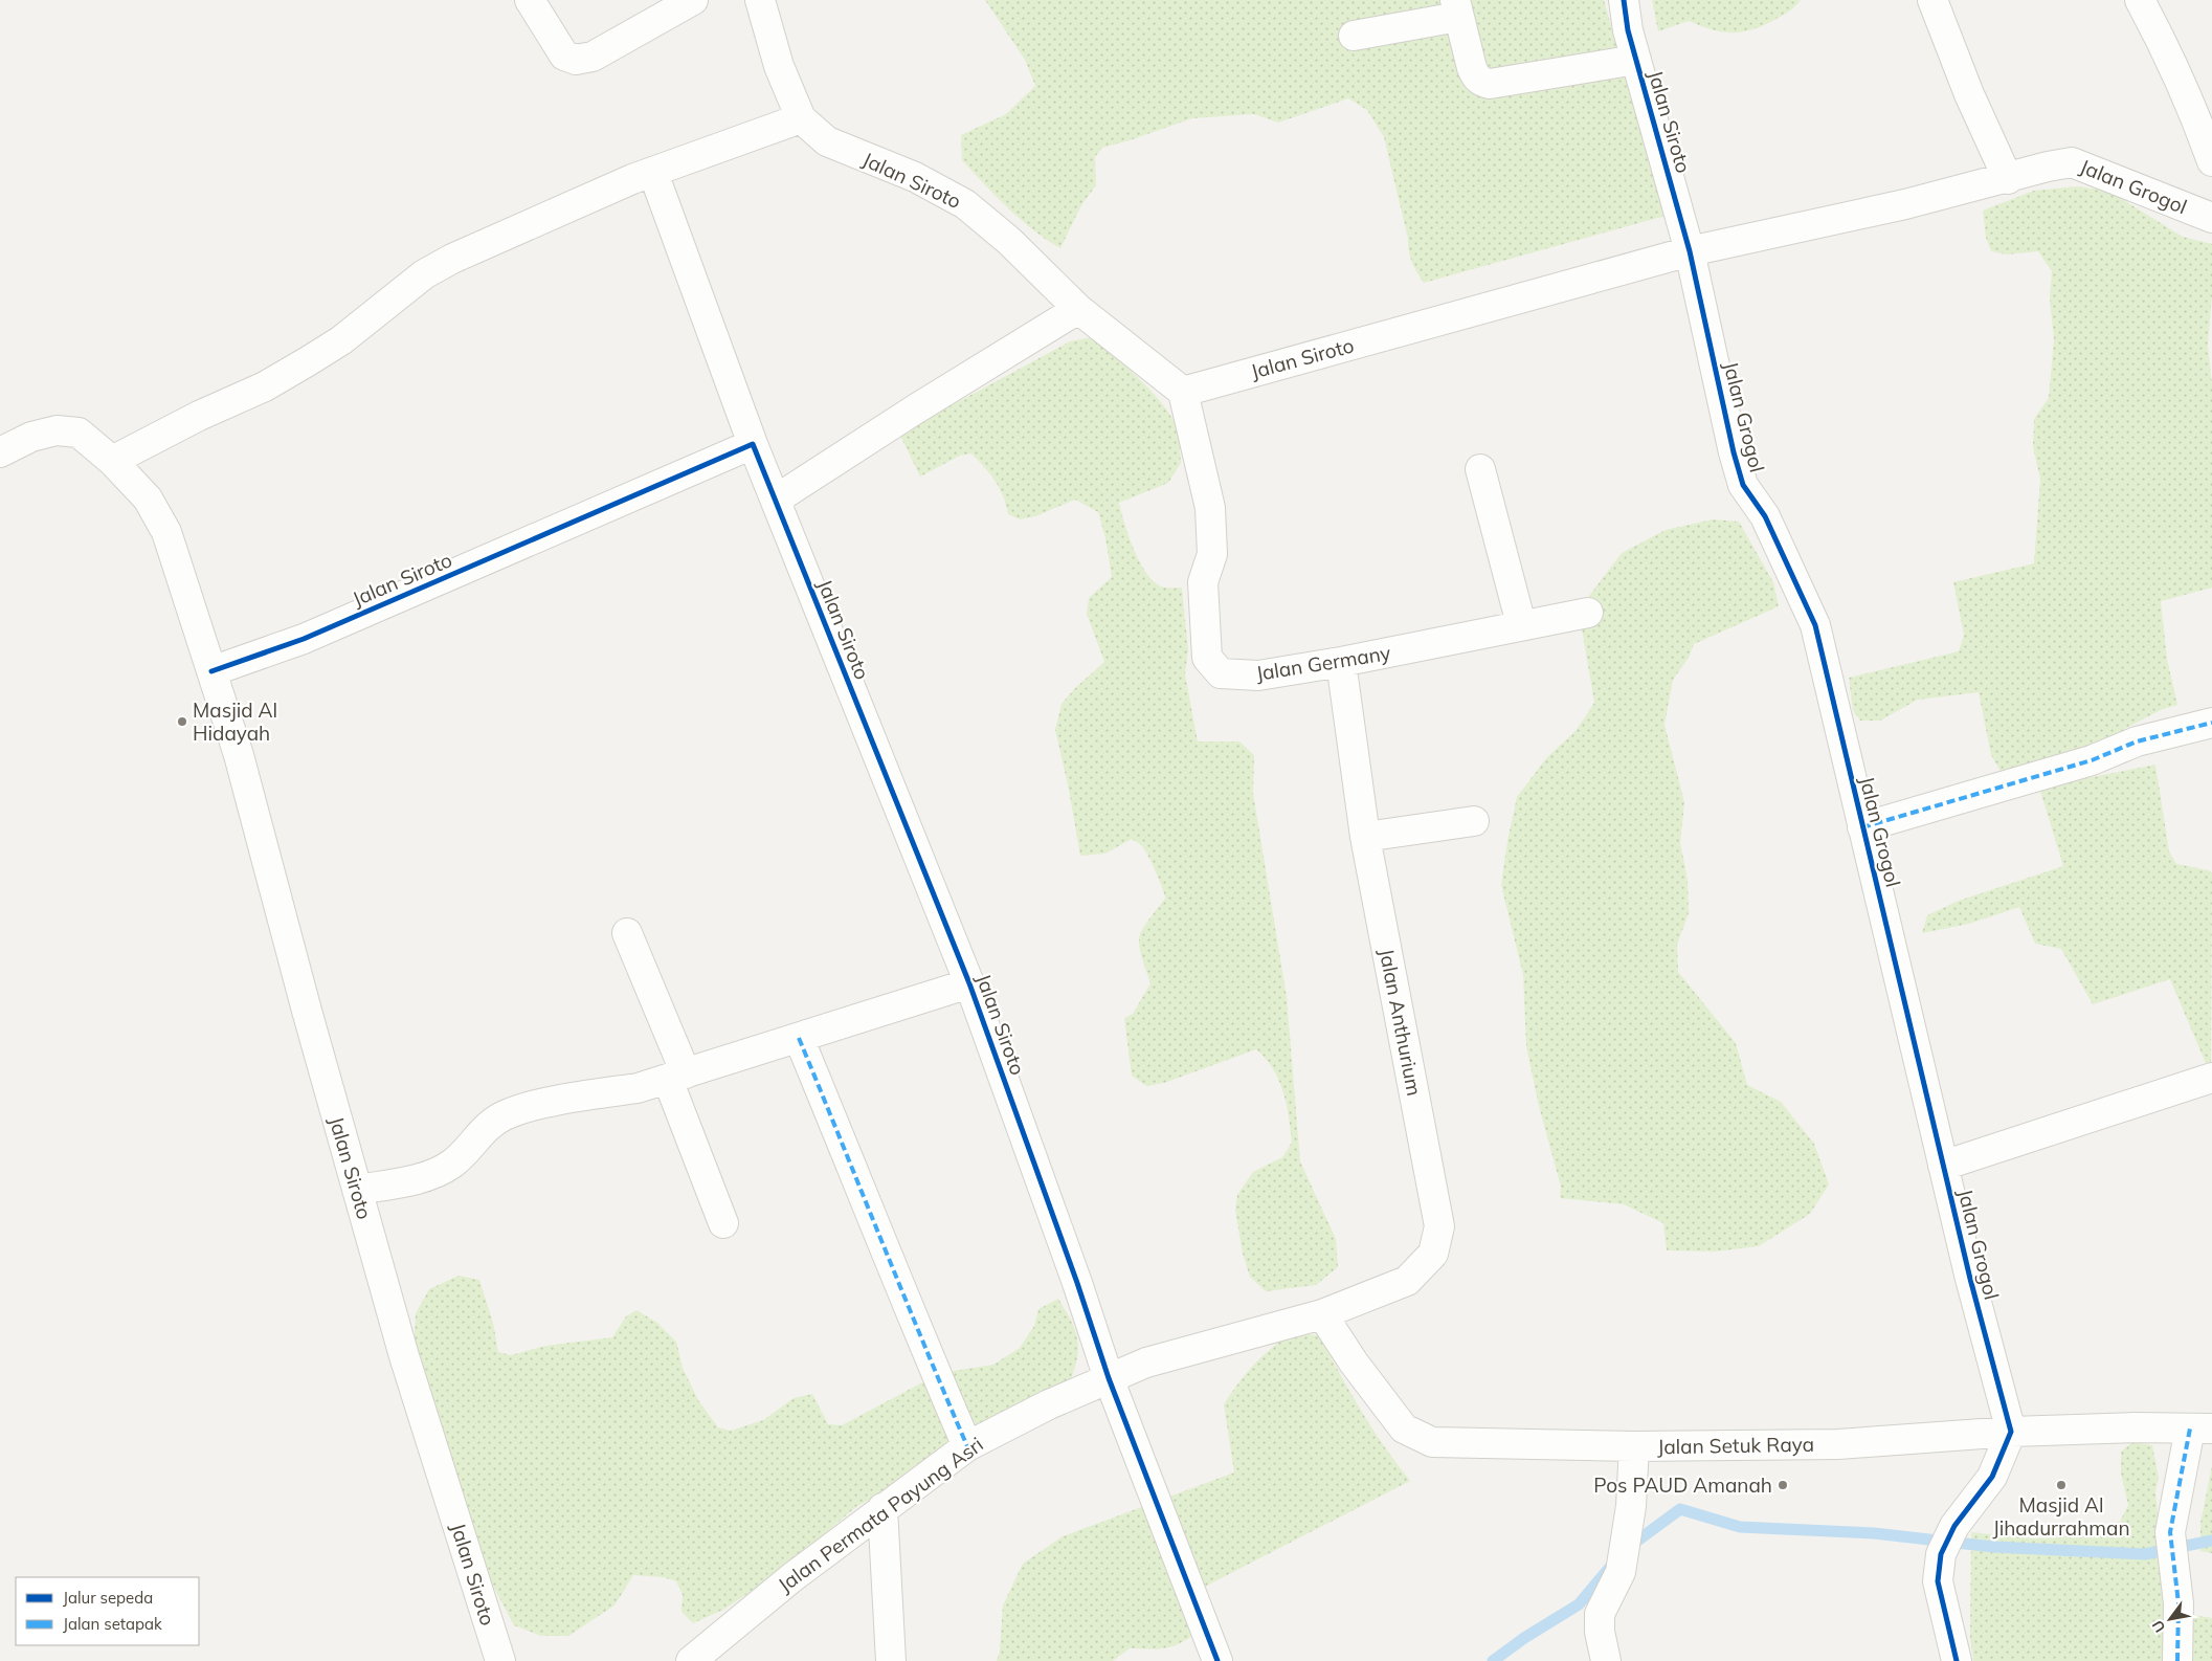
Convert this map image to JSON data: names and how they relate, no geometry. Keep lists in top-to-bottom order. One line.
{"streets":{"street":["Jalan Siroto","Jalan Grogol","Jalan Germany","Jalan Anthurium","Jalan Setuk Raya","Jalan Permata Payung Asri"]},"crossings":[["Jalan Siroto","Jalan Grogol"],["Jalan Siroto","Jalan Germany"],["Jalan Siroto","Jalan Permata Payung Asri"],["Jalan Grogol","Jalan Setuk Raya"],["Jalan Germany","Jalan Anthurium"],["Jalan Anthurium","Jalan Setuk Raya"],["Jalan Anthurium","Jalan Permata Payung Asri"],["Jalan Setuk Raya","Jalan Permata Payung Asri"]],"places":["Masjid Al Hidayah","Pos PAUD Amanah","Masjid Al Jihadurrahman"],"legend":["Jalur sepeda","Jalan setapak"],"north":"bottom left"}
